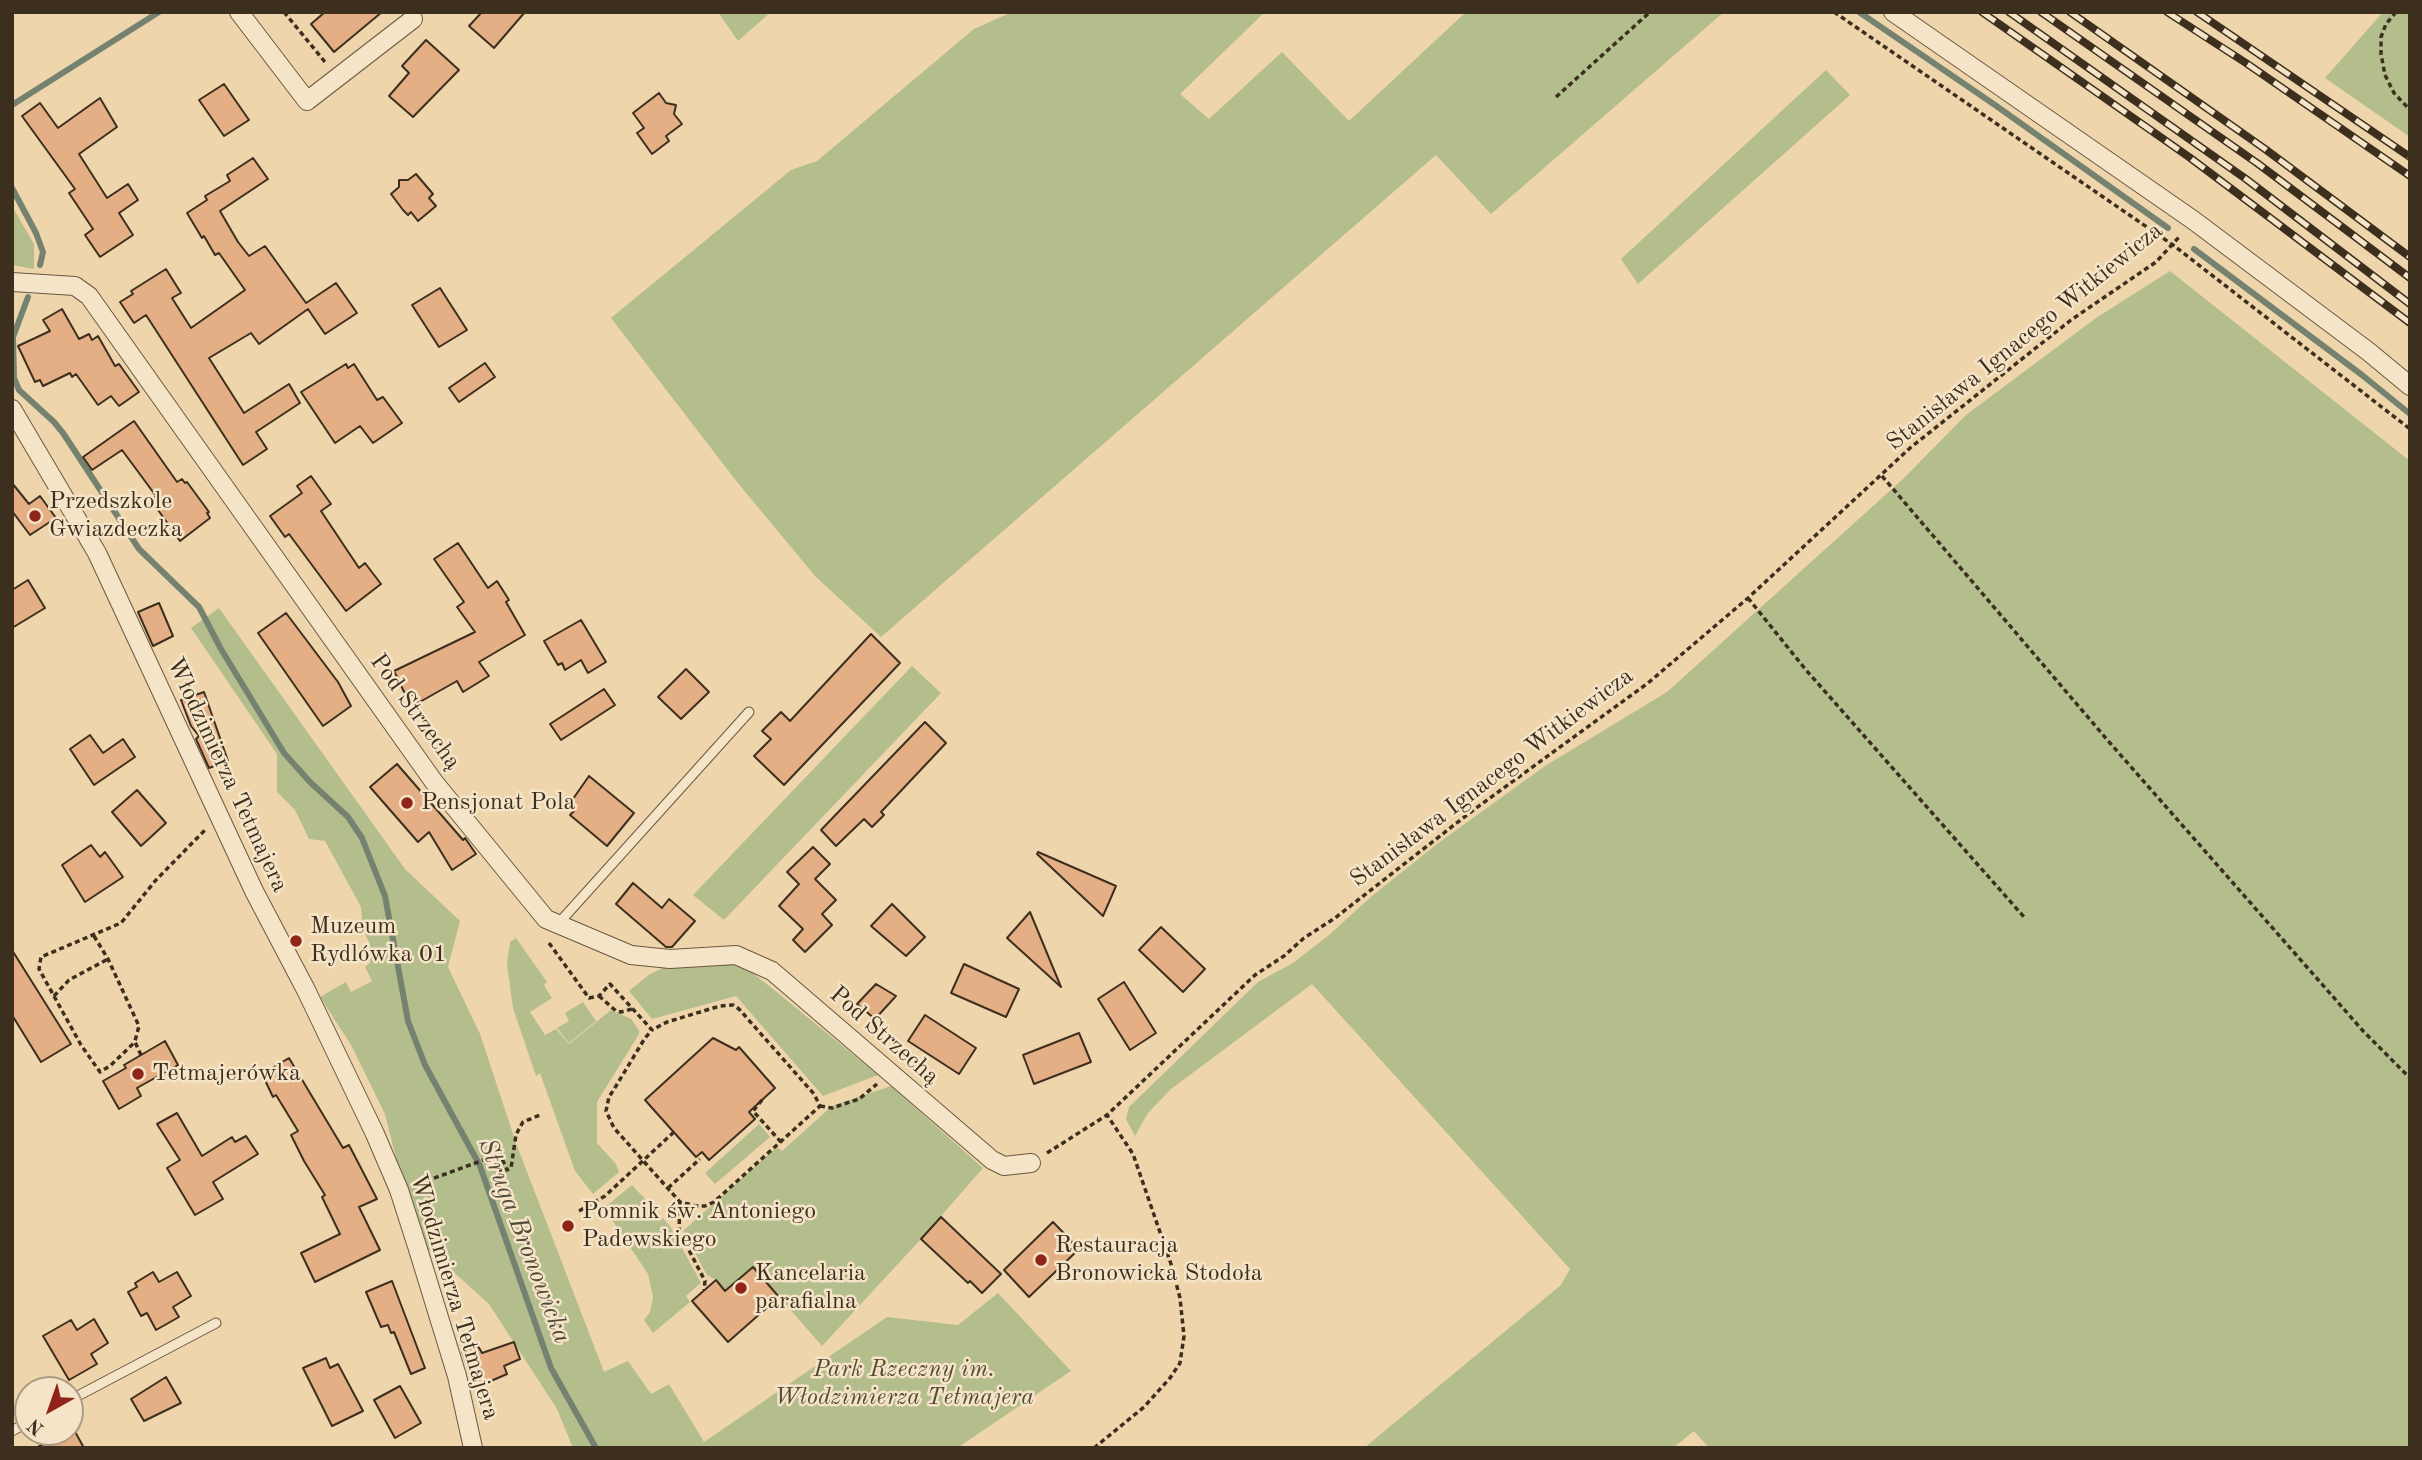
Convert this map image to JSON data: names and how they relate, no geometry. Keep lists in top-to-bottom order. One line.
{"streets":{"street":["Pod Strzechą","Włodzimierza Tetmajera"],"path":["Stanisława Ignacego Witkiewicza"]},"water":["Struga Bronowicka"],"parks":["Park Rzeczny im. Włodzimierza Tetmajera"],"places":["Przedszkole Gwiazdeczka","Pensjonat Pola","Muzeum Rydlówka 01","Tetmajerówka","Pomnik św. Antoniego Padewskiego","Restauracja Bronowicka Stodoła","Kancelaria parafialna"],"north":"bottom left"}
